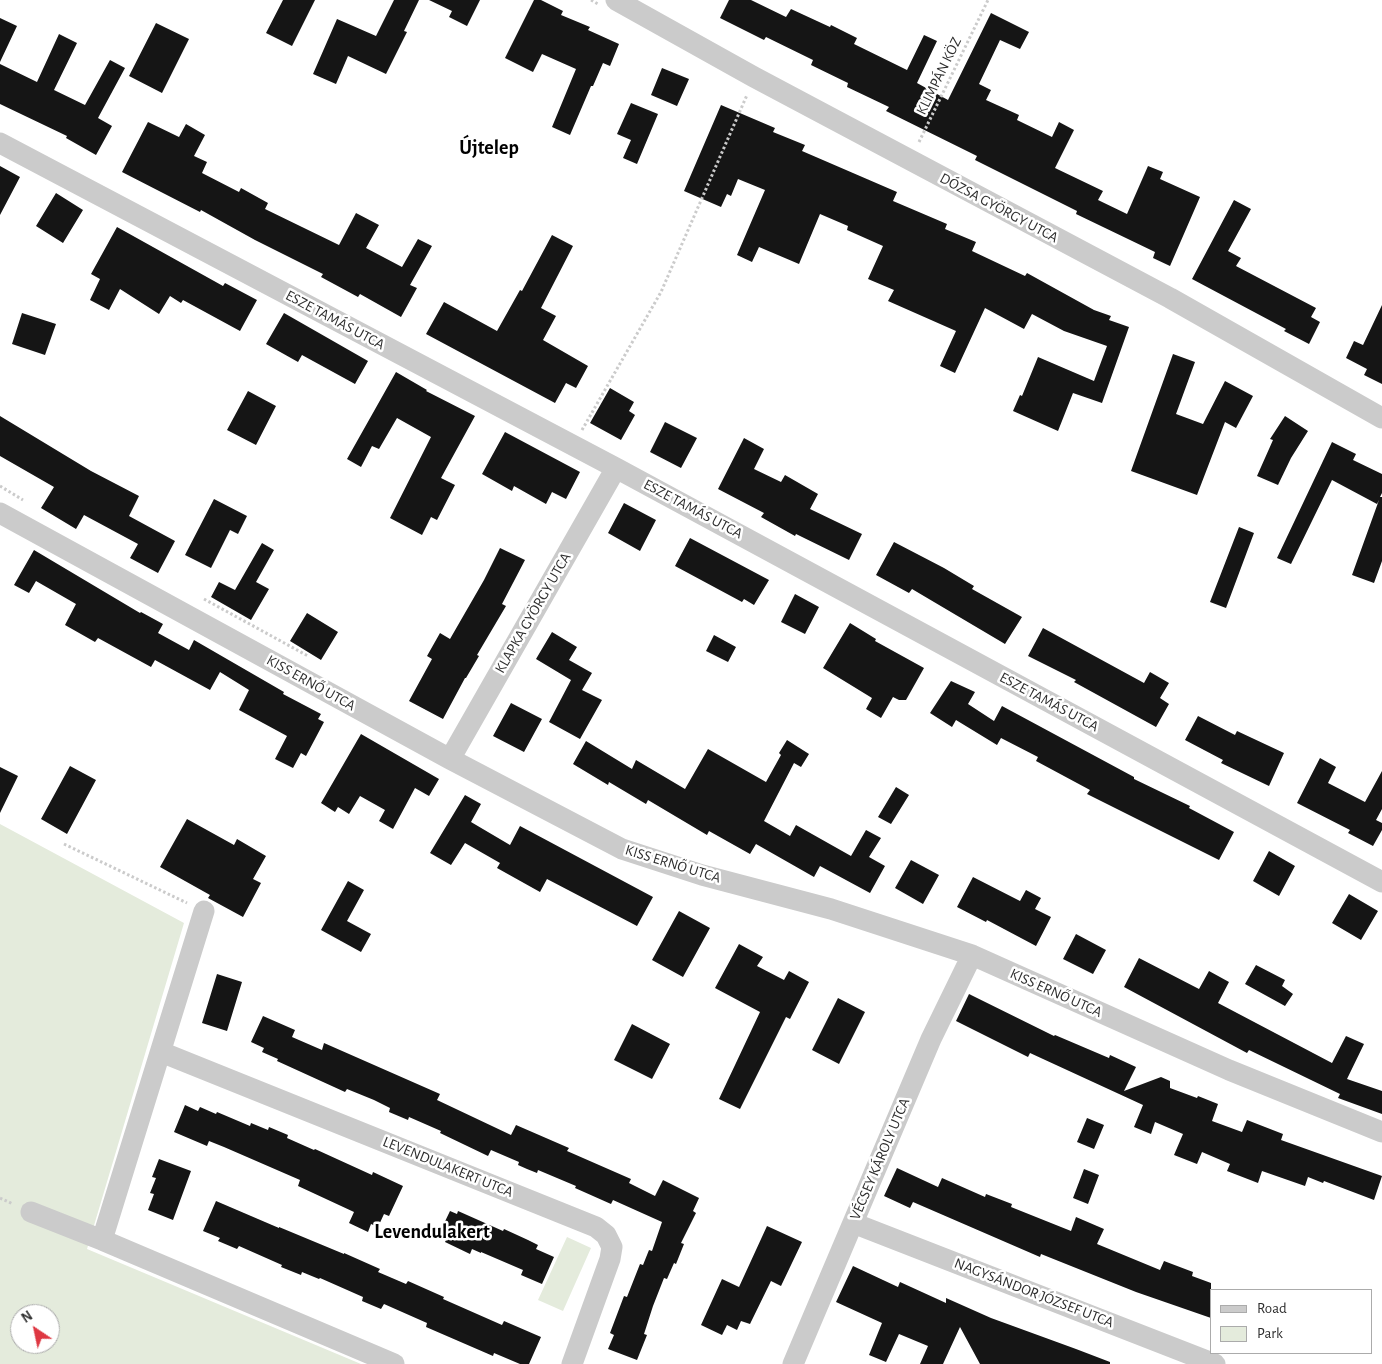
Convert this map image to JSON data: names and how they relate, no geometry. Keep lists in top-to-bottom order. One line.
{"streets":{"street":["DÓZSA GYÖRGY UTCA","ESZE TAMÁS UTCA","KLAPKA GYÖRGY UTCA","KISS ERNŐ UTCA","VÉCSEY KÁROLY UTCA","LEVENDULAKERT UTCA","NAGYSÁNDOR JÓZSEF UTCA"],"path":["KLIMPÁN KÖZ"]},"crossings":[["KLIMPÁN KÖZ","DÓZSA GYÖRGY UTCA"],["ESZE TAMÁS UTCA","KLAPKA GYÖRGY UTCA"],["KLAPKA GYÖRGY UTCA","KISS ERNŐ UTCA"],["KISS ERNŐ UTCA","VÉCSEY KÁROLY UTCA"],["VÉCSEY KÁROLY UTCA","NAGYSÁNDOR JÓZSEF UTCA"]],"districts":["Újtelep","Levendulakert"],"legend":["Road","Park"],"north":"top left"}
